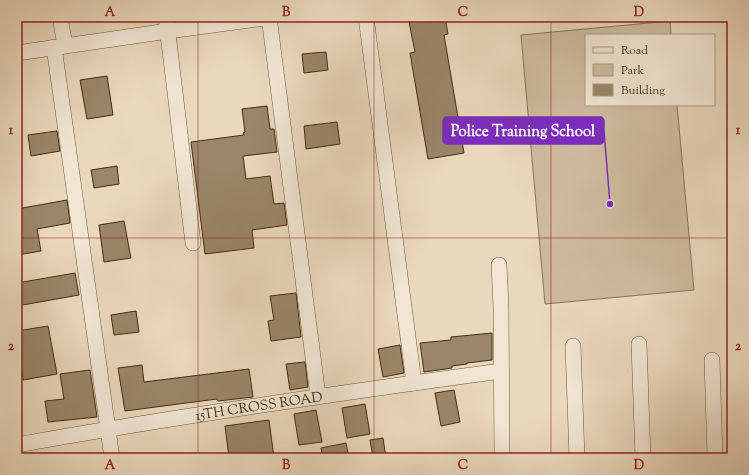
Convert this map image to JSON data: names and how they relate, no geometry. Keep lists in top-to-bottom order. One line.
{"streets":{"street":["15TH CROSS ROAD"]},"places":["Police Training School"],"legend":["Road","Park","Building"],"grid":{"columns":["A","B","C","D"],"rows":["1","2"]}}
